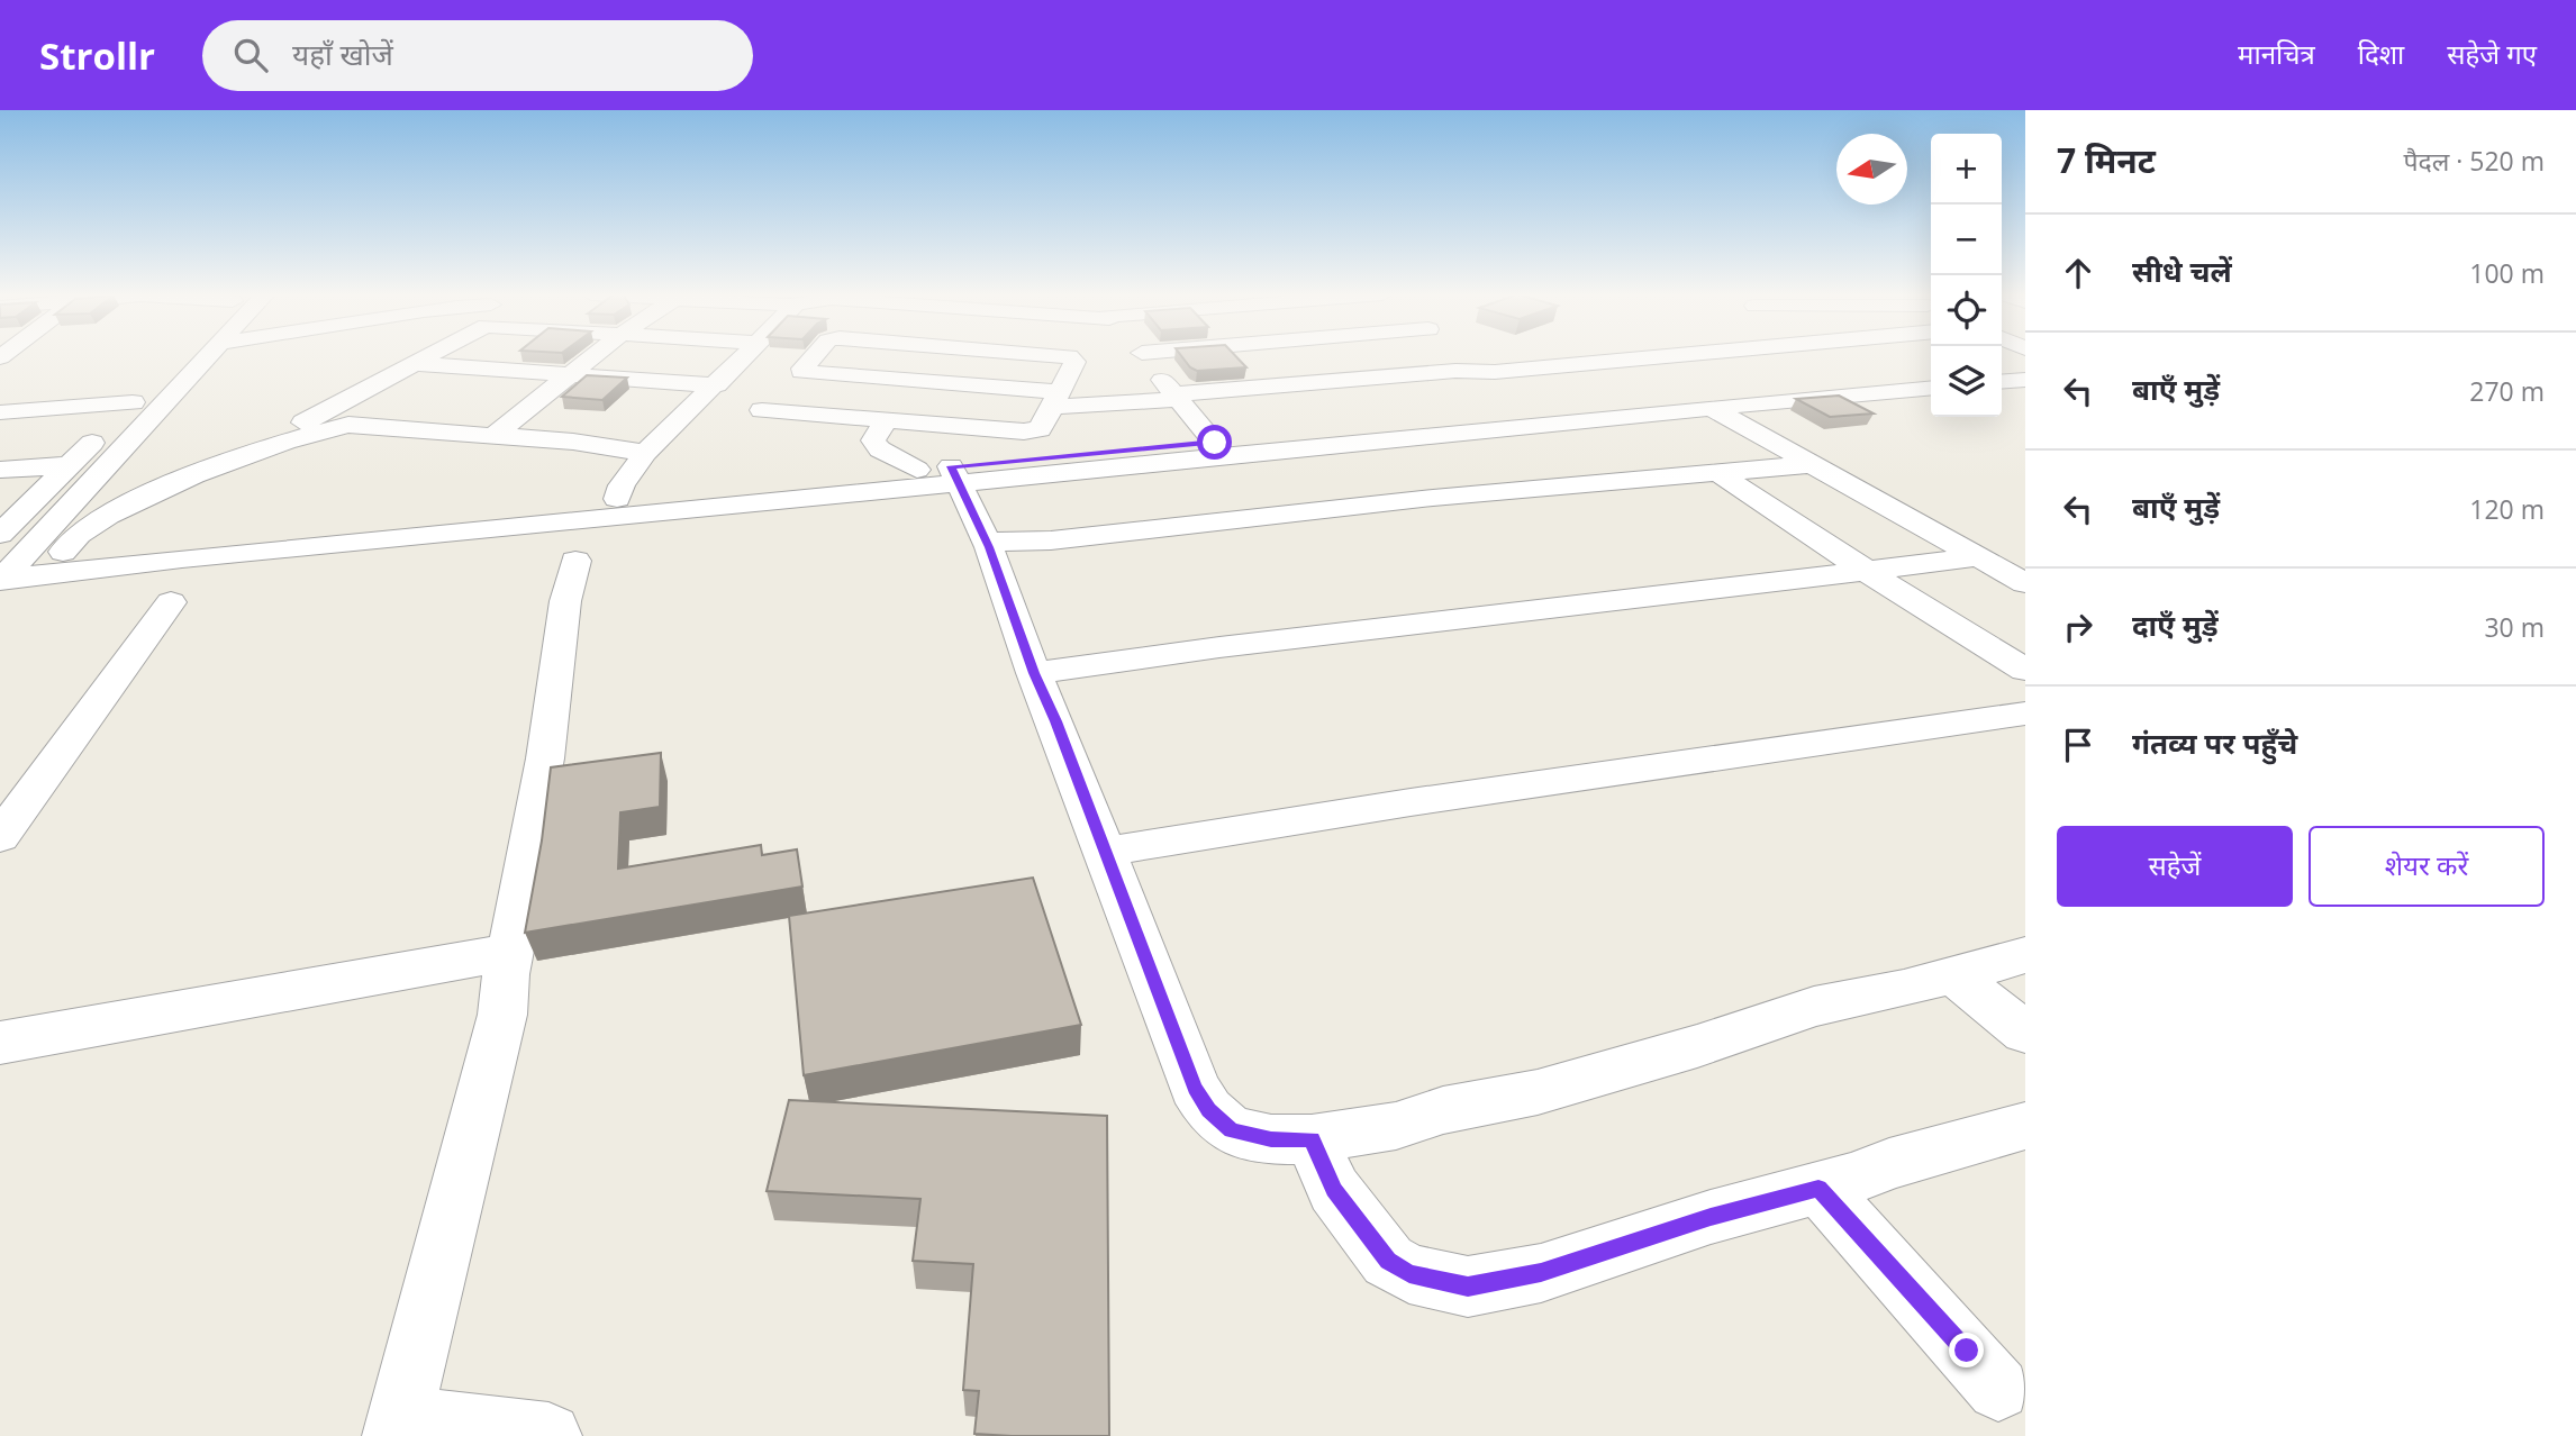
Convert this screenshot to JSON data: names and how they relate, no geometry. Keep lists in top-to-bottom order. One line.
{"north":"left","page":{"header":"Strollr","search":"यहाँ खोजें","nav":["मानचित्र","दिशा","सहेजे गए"],"heading":["7 मिनट","पैदल · 520 m"],"map_buttons":["+","−"],"list":[["सीधे चलें","100 m"],["बाएँ मुड़ें","270 m"],["बाएँ मुड़ें","120 m"],["दाएँ मुड़ें","30 m"],"गंतव्य पर पहुँचे"],"buttons":["सहेजें","शेयर करें"]}}
